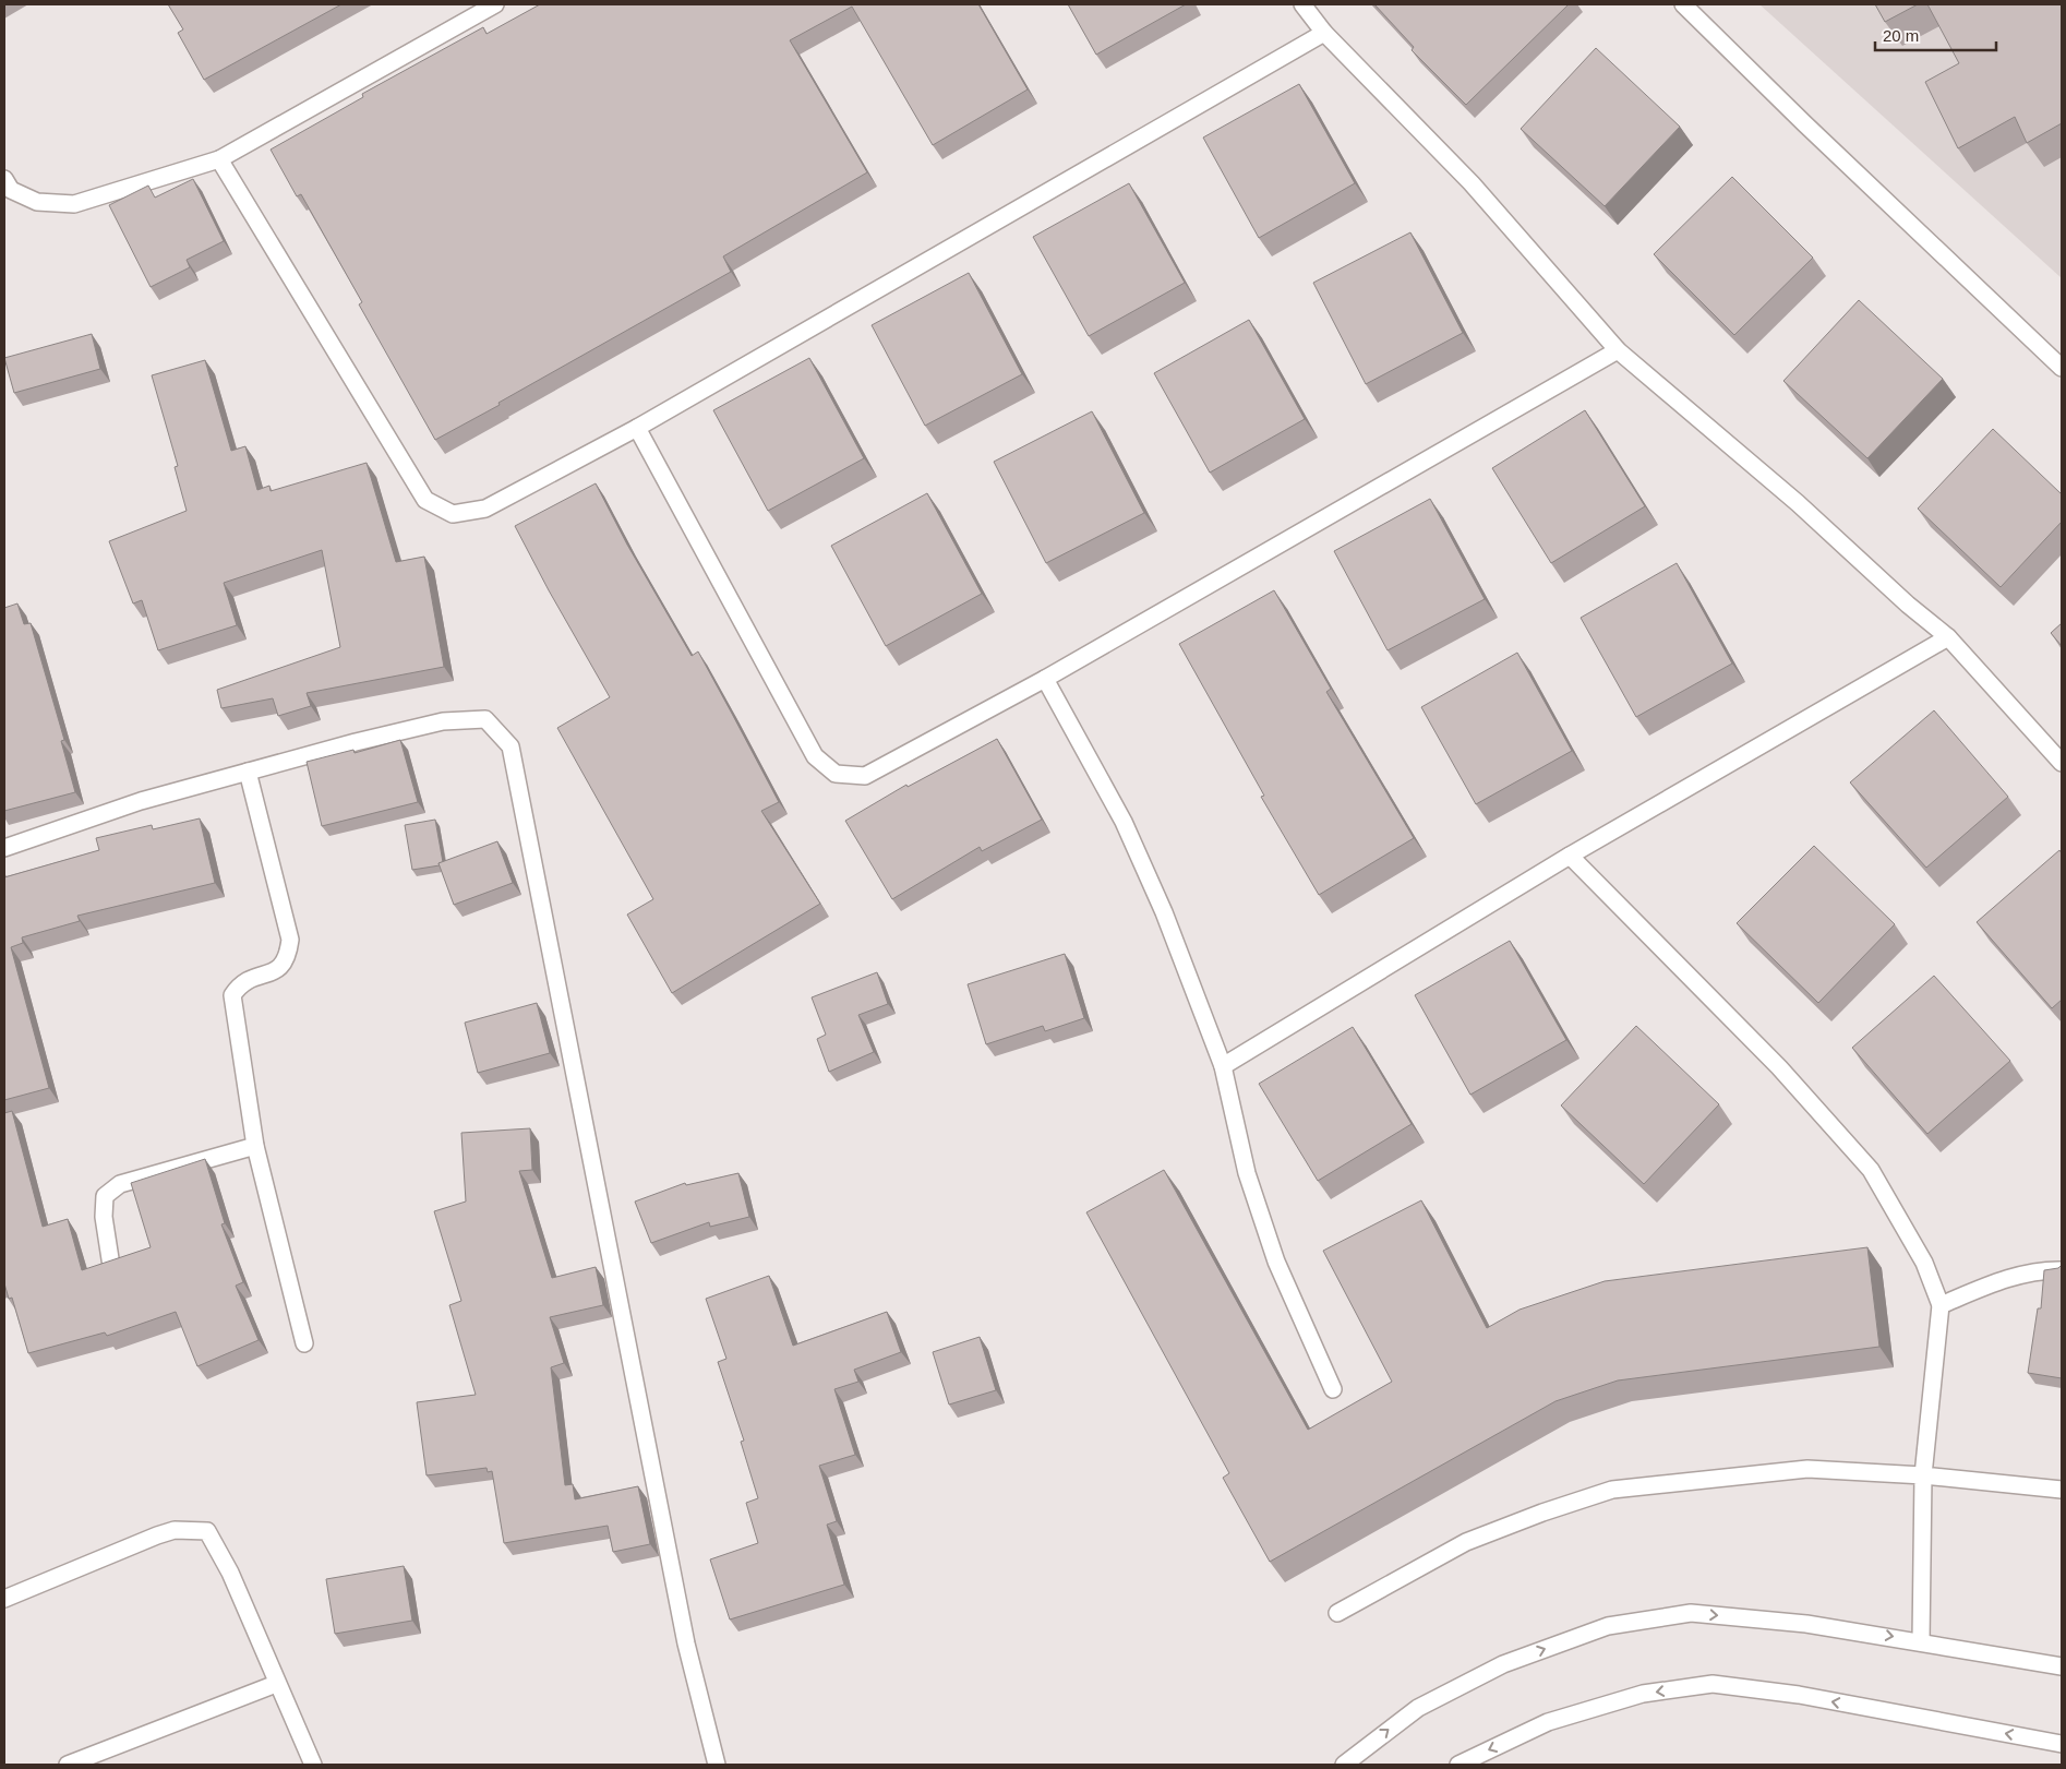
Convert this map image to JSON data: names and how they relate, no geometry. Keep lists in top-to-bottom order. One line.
{"scale_bar":"20 m"}
